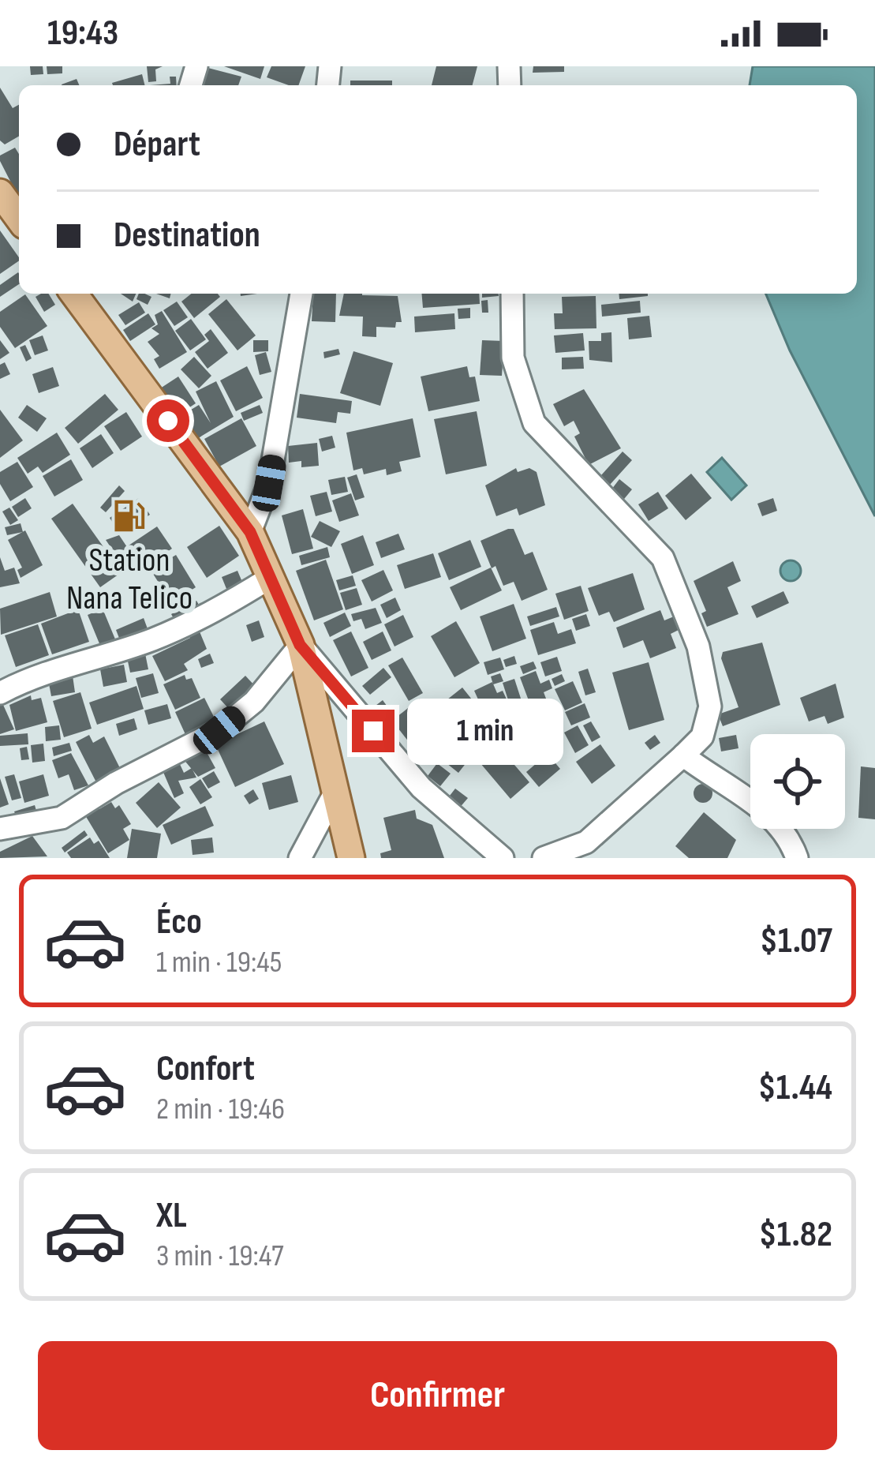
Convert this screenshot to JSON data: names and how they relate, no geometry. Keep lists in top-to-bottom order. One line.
{"places":{"fuel station":["Station Nana Telico"]},"page":{"status":"19:43","banner":["Départ","Destination"],"bubble":"1 min","list":[{"name":"Éco","note":"1 min · 19:45","value":"$1.07"},{"name":"Confort","note":"2 min · 19:46","value":"$1.44"},{"name":"XL","note":"3 min · 19:47","value":"$1.82"}],"buttons":"Confirmer"}}
